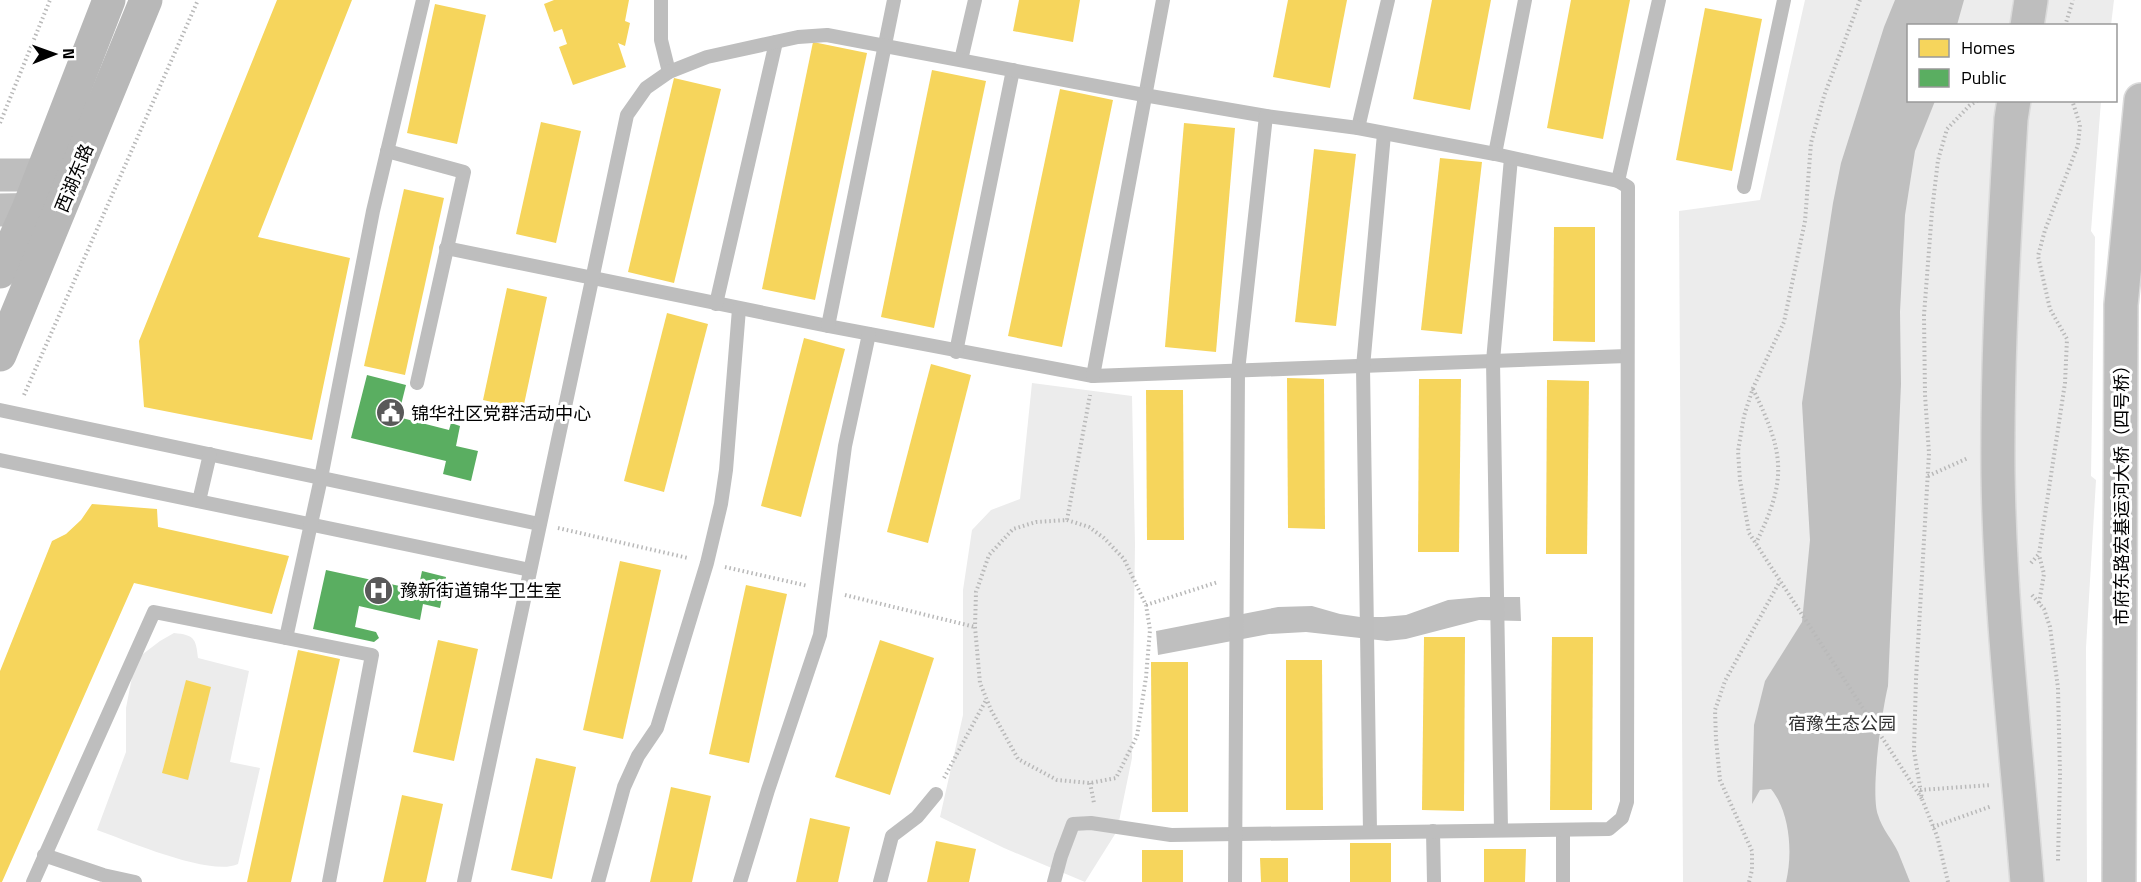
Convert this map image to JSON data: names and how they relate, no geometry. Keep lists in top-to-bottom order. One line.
{"streets":{"main road":["西湖东路","市府东路宏基运河大桥（四号桥）"]},"parks":["宿豫生态公园"],"places":{"public building":["锦华社区党群活动中心"],"hospital":["豫新街道锦华卫生室"]},"legend":["Homes","Public"],"north":"right"}
